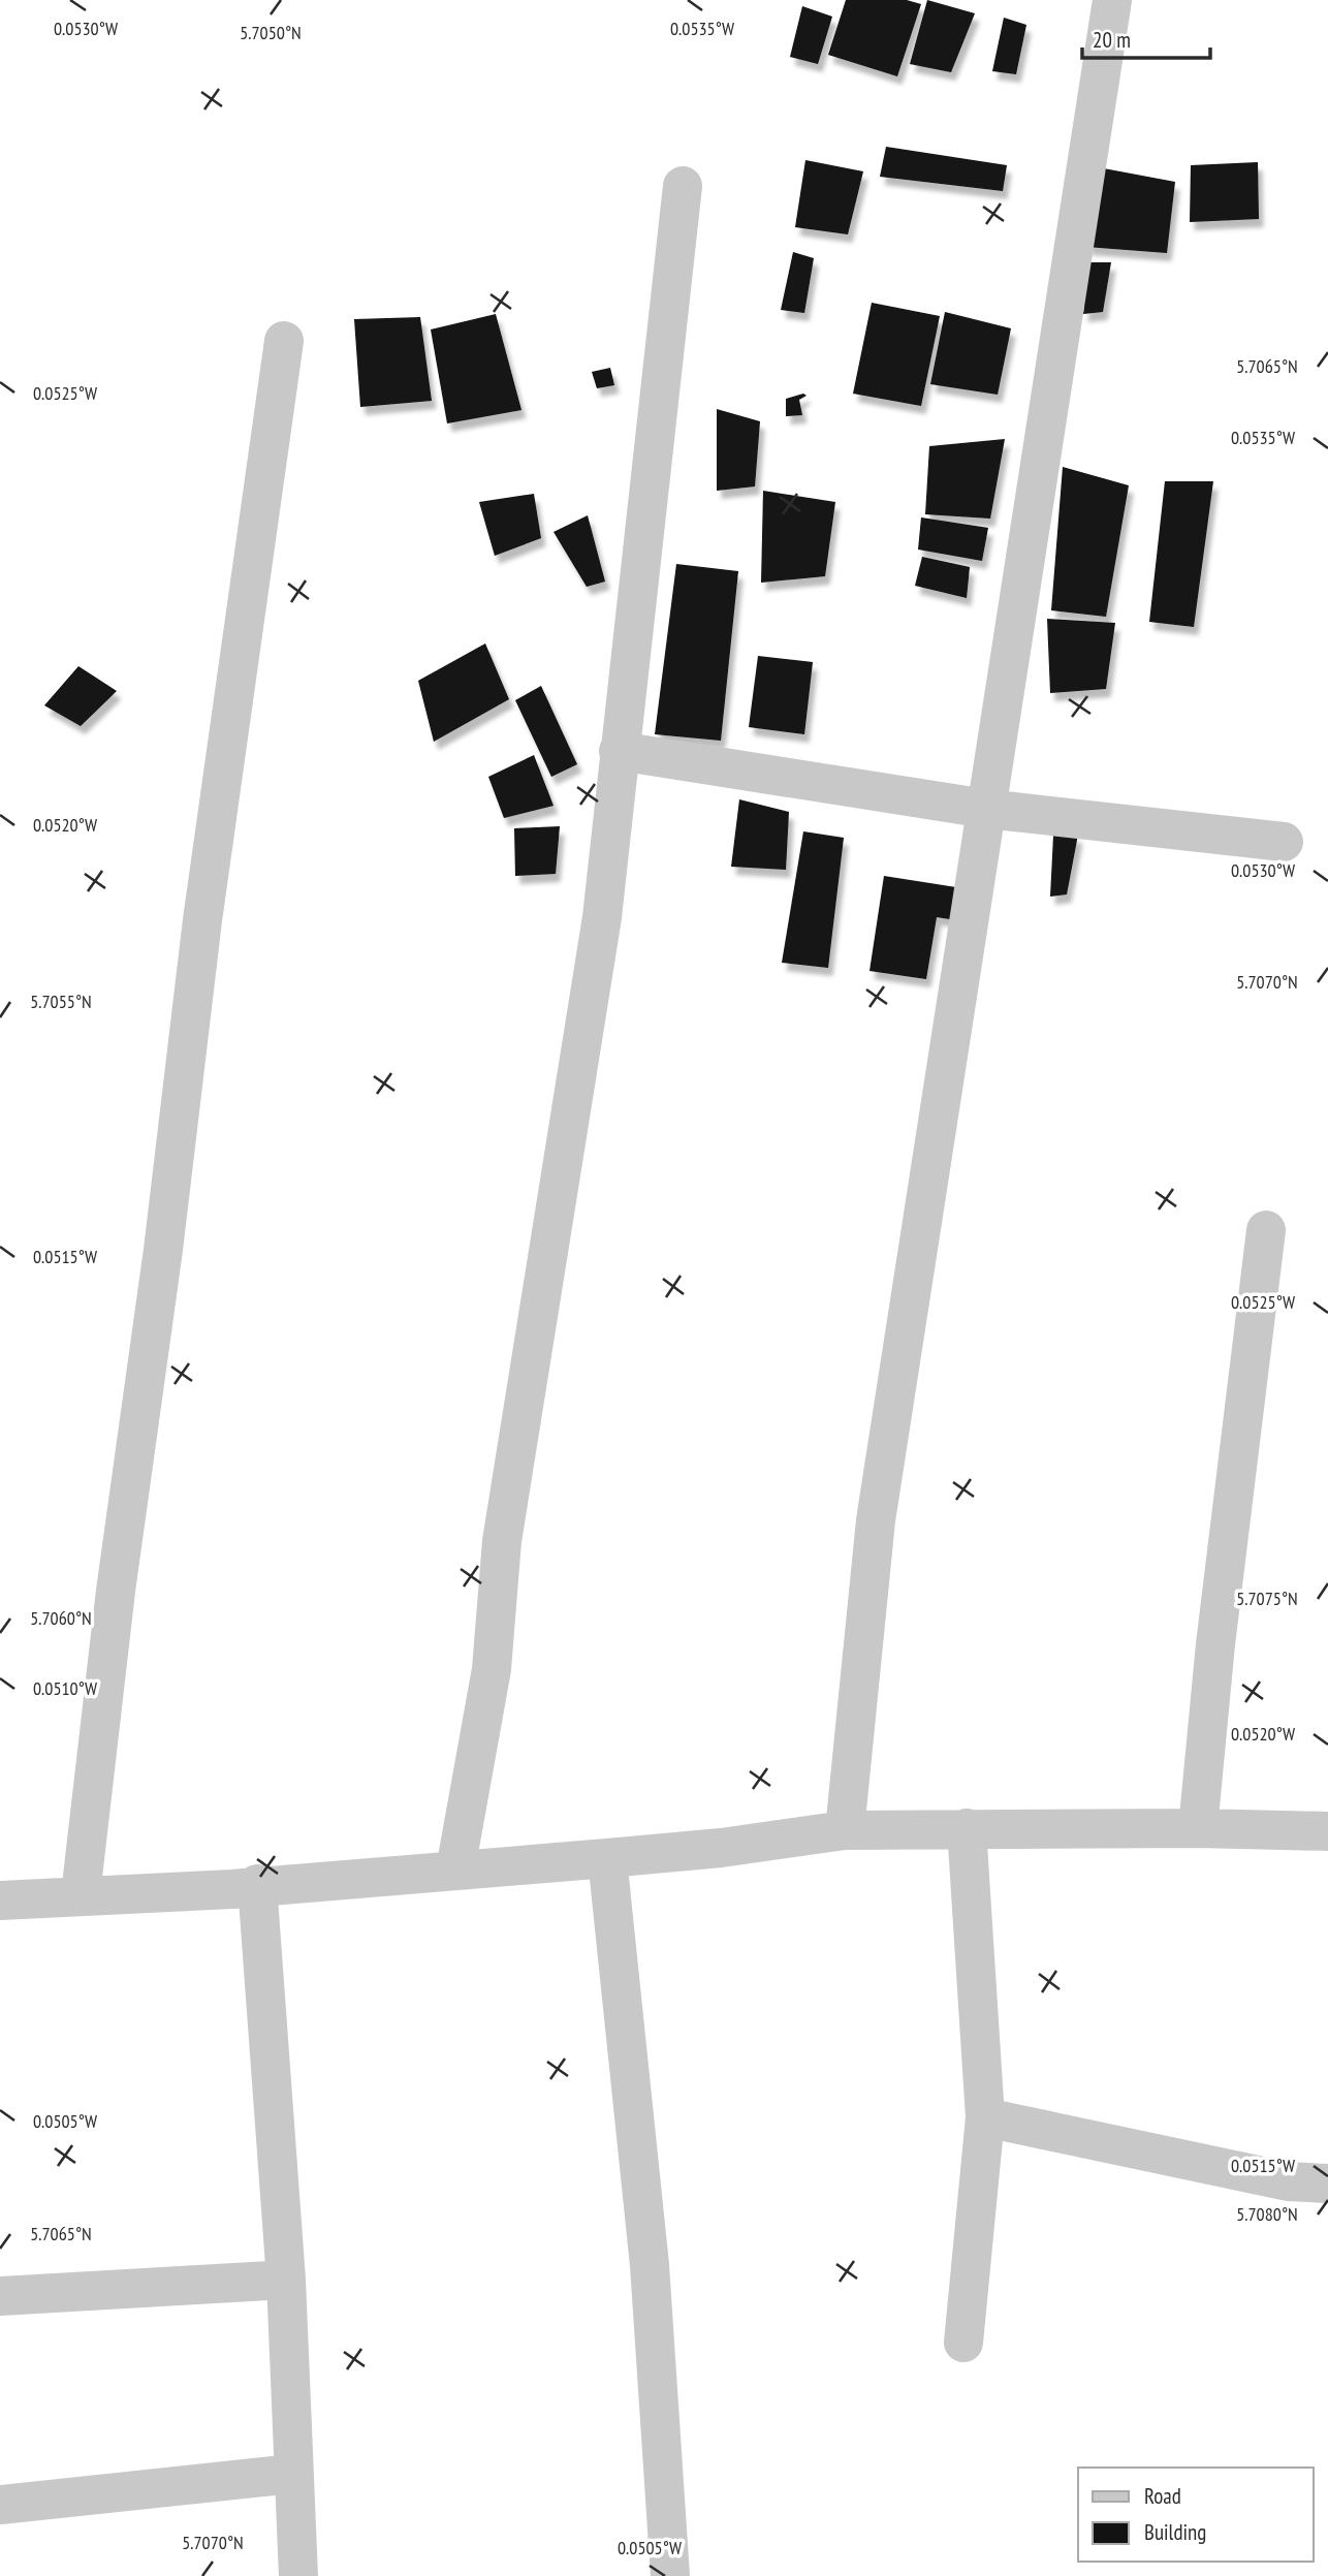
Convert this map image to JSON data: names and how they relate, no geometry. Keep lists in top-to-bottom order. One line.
{"legend":["Road","Building"],"scale_bar":"20 m","coordinates":["0.0530°W","0.0535°W","5.7050°N","5.7065°N","0.0525°W","0.0520°W","5.7070°N","5.7055°N","0.0515°W","5.7075°N","5.7060°N","0.0510°W","0.0505°W","5.7080°N"]}
